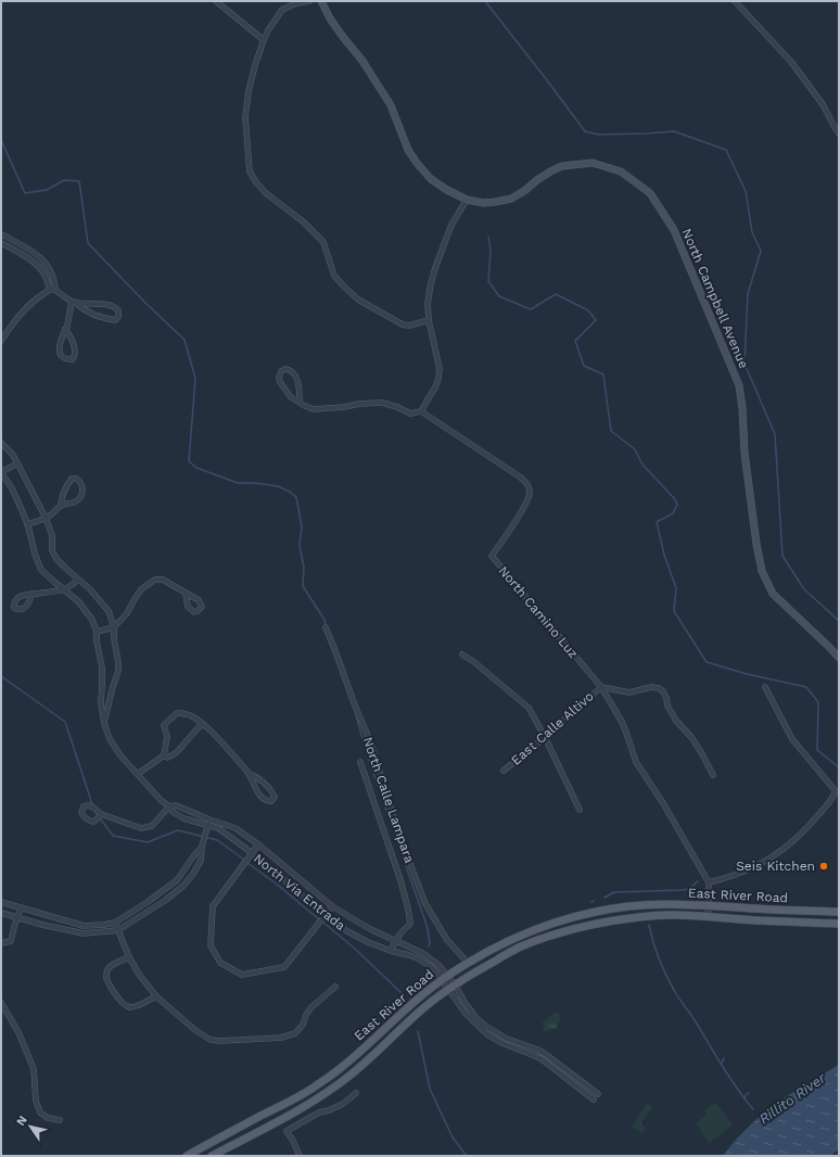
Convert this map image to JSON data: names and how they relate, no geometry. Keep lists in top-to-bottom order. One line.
{"streets":{"main road":["North Campbell Avenue","East River Road"],"street":["North Camino Luz","East Calle Altivo","North Calle Lampara","North Via Entrada"]},"crossings":[["North Camino Luz","East Calle Altivo"],["North Camino Luz","East River Road"],["North Calle Lampara","North Via Entrada"],["North Calle Lampara","East River Road"],["North Via Entrada","East River Road"]],"water":["Rillito River"],"places":["Seis Kitchen"],"north":"top left"}
